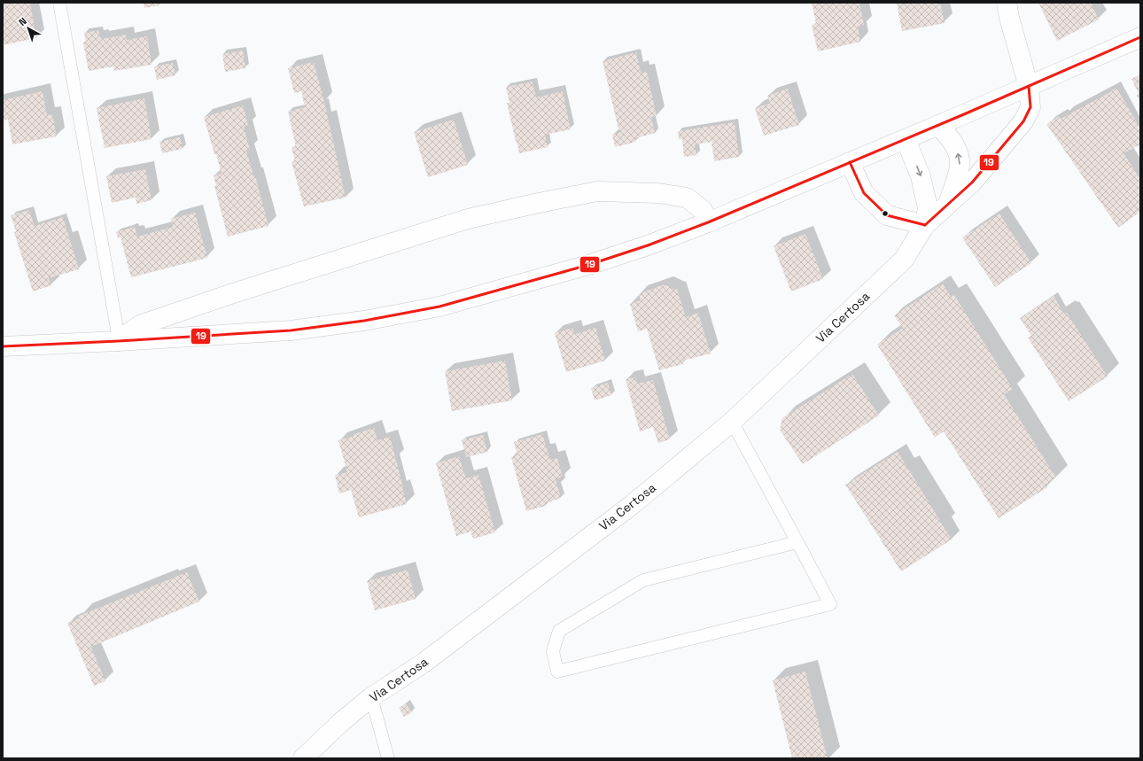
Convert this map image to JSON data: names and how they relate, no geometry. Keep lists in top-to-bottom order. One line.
{"streets":{"street":["Via Certosa"]},"lines":["transit line 19"],"north":"top left"}
